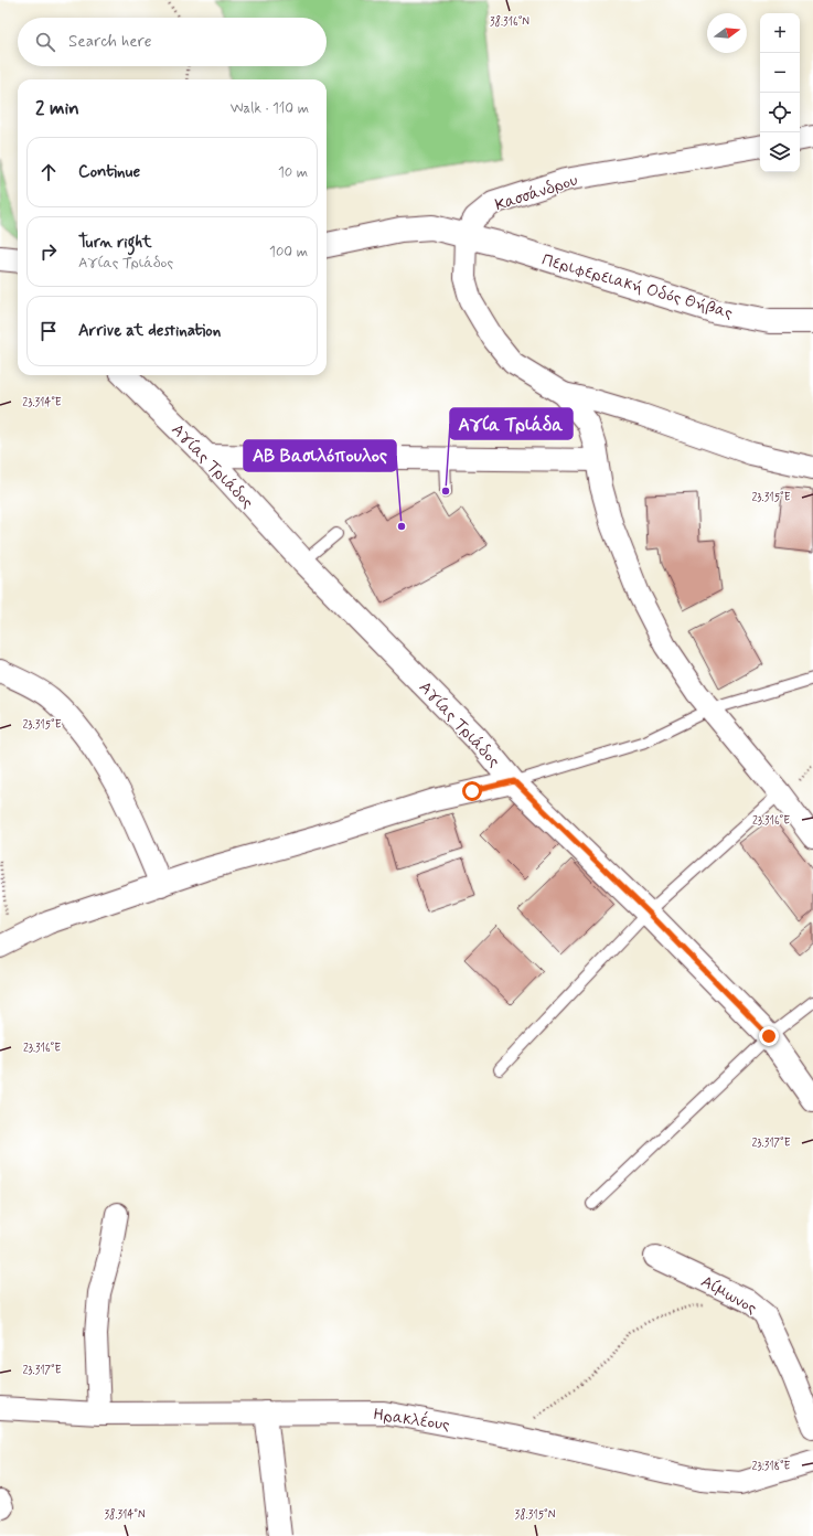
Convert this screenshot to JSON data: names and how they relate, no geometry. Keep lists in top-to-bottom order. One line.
{"streets":{"street":["Κασσάνδρου","Περιφερειακή Οδός Θήβας","Αγίας Τριάδος","Αίμωνος","Ηρακλέους"]},"crossings":[["Κασσάνδρου","Περιφερειακή Οδός Θήβας"]],"places":["Αγία Τριάδα","ΑΒ Βασιλόπουλος"],"north":"right","page":{"map_buttons":["+","−"],"search":"Search here","heading":["2 min","Walk · 110 m"],"list":[["Continue","10 m"],["Turn right","Αγίας Τριάδος","100 m"],"Arrive at destination"]},"coordinates":["38.316°N","23.314°E","23.315°E","23.316°E","23.317°E","23.318°E","38.314°N","38.315°N"]}
